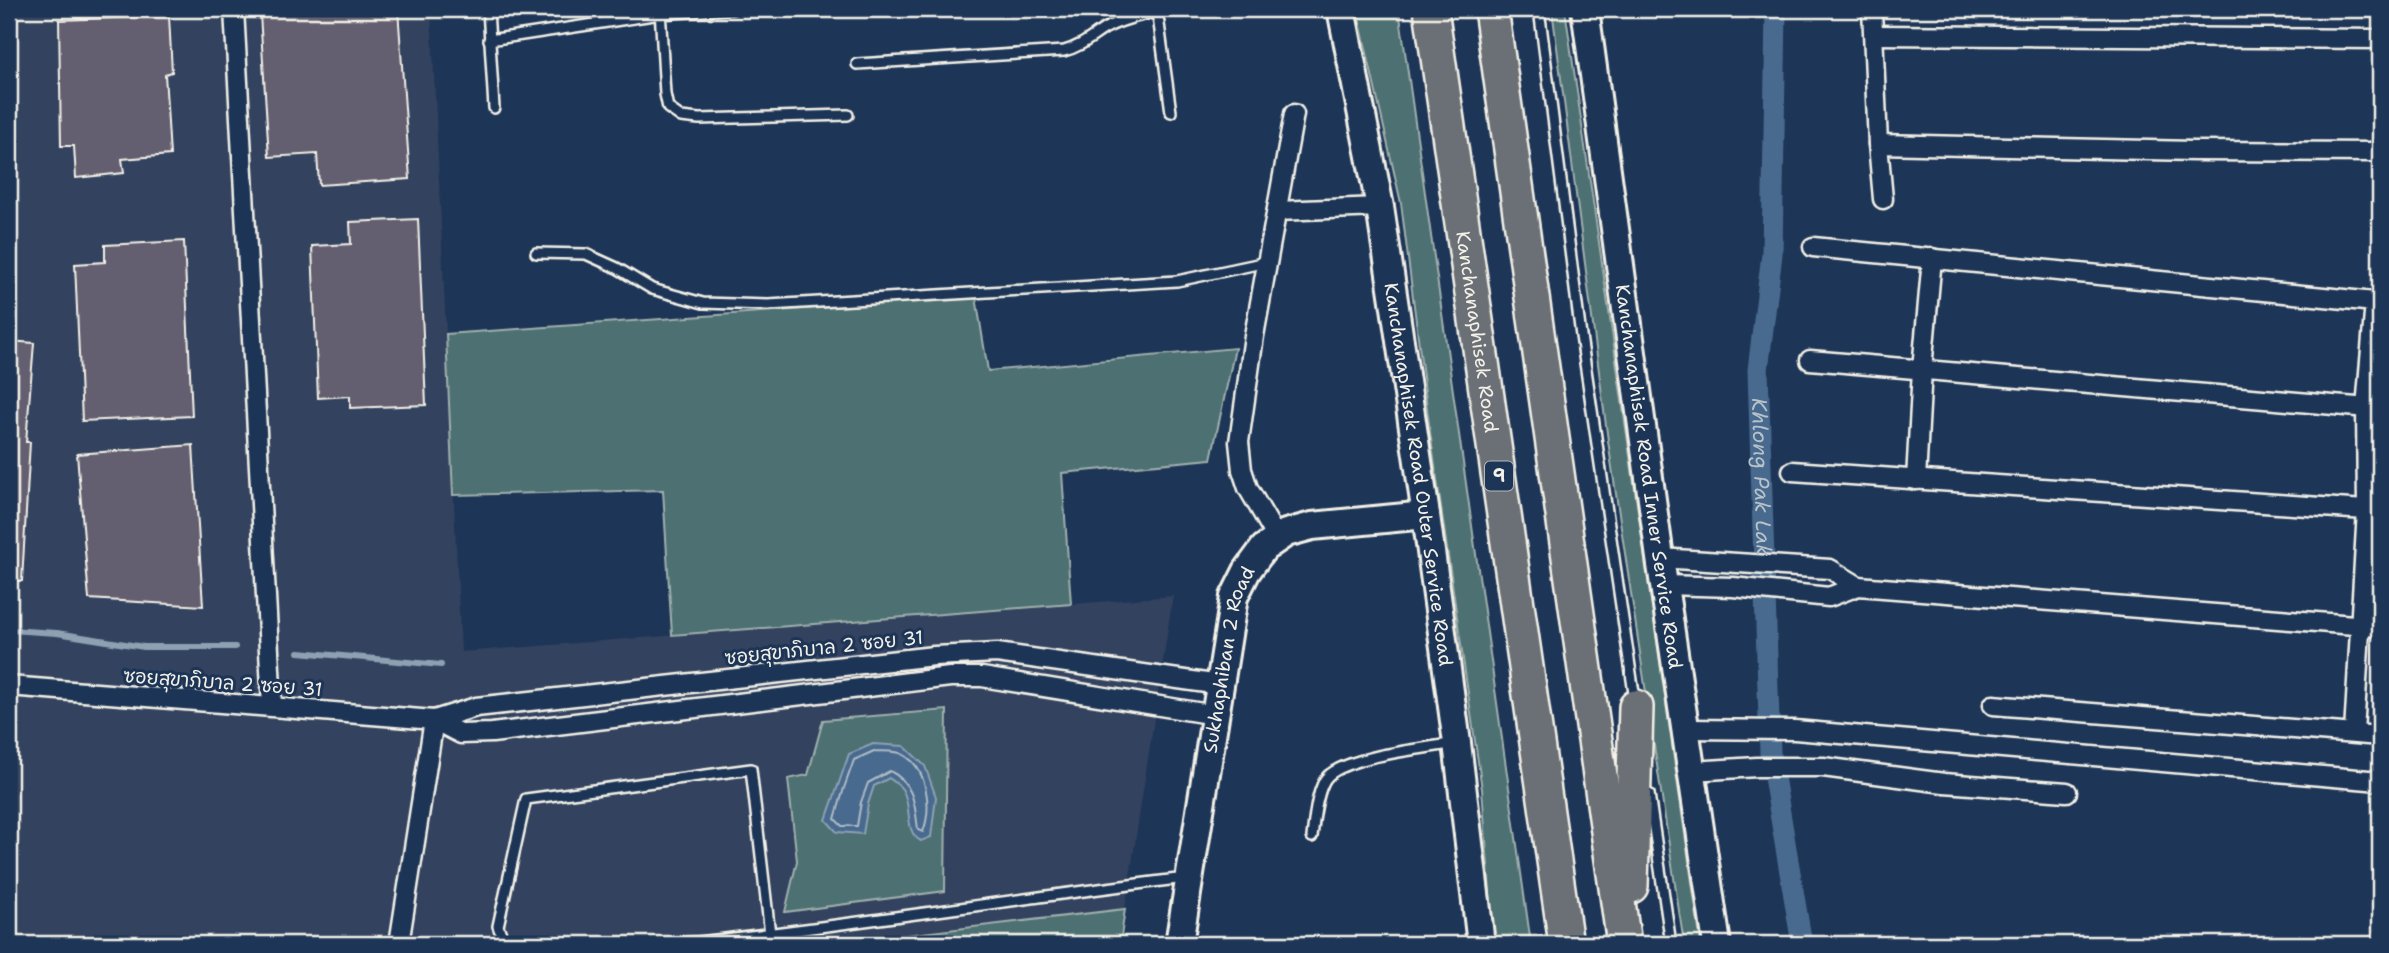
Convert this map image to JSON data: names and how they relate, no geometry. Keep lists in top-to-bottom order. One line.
{"streets":{"highway":["Kanchanaphisek Road","9"],"main road":["Kanchanaphisek Road Outer Service Road","Kanchanaphisek Road Inner Service Road","Sukhaphiban 2 Road"],"street":["ซอยสุขาภิบาล 2 ซอย 31"]},"crossings":[["Kanchanaphisek Road Outer Service Road","Sukhaphiban 2 Road"],["ซอยสุขาภิบาล 2 ซอย 31","Sukhaphiban 2 Road"]],"water":["Khlong Pak Lak"]}
